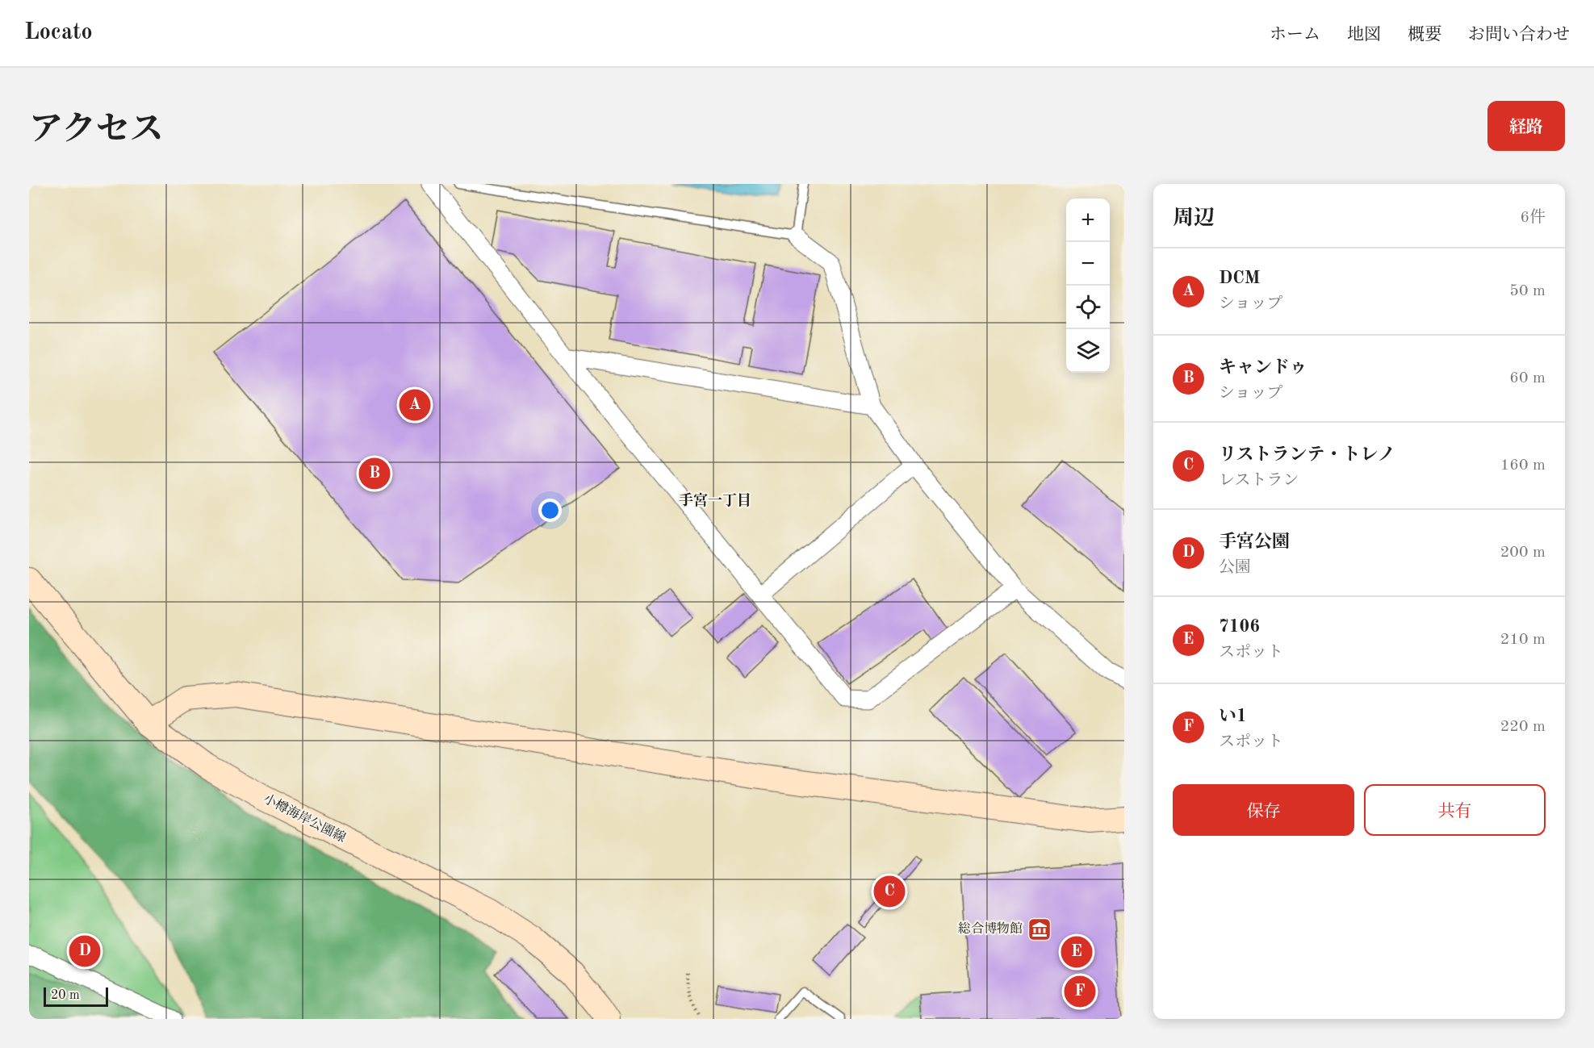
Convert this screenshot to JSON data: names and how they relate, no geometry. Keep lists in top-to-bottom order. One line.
{"streets":{"street":["小樽海岸公園線"]},"districts":["手宮一丁目"],"places":{"museum":["総合博物館"]},"scale_bar":"20 m","page":{"header":"Locato","nav":["ホーム","地図","概要","お問い合わせ"],"title":"アクセス","buttons":["経路",["保存","共有"]],"heading":["周辺","6件"],"map_buttons":["+","−"],"list":[{"mark":"A","name":"DCM","note":"ショップ","value":"50 m"},{"mark":"B","name":"キャンドゥ","note":"ショップ","value":"60 m"},{"mark":"C","name":"リストランテ・トレノ","note":"レストラン","value":"160 m"},{"mark":"D","name":"手宮公園","note":"公園","value":"200 m"},{"mark":"E","name":"7106","note":"スポット","value":"210 m"},{"mark":"F","name":"い1","note":"スポット","value":"220 m"}],"pins":["A","B","C","D","E","F"],"scale":"20 m"}}
